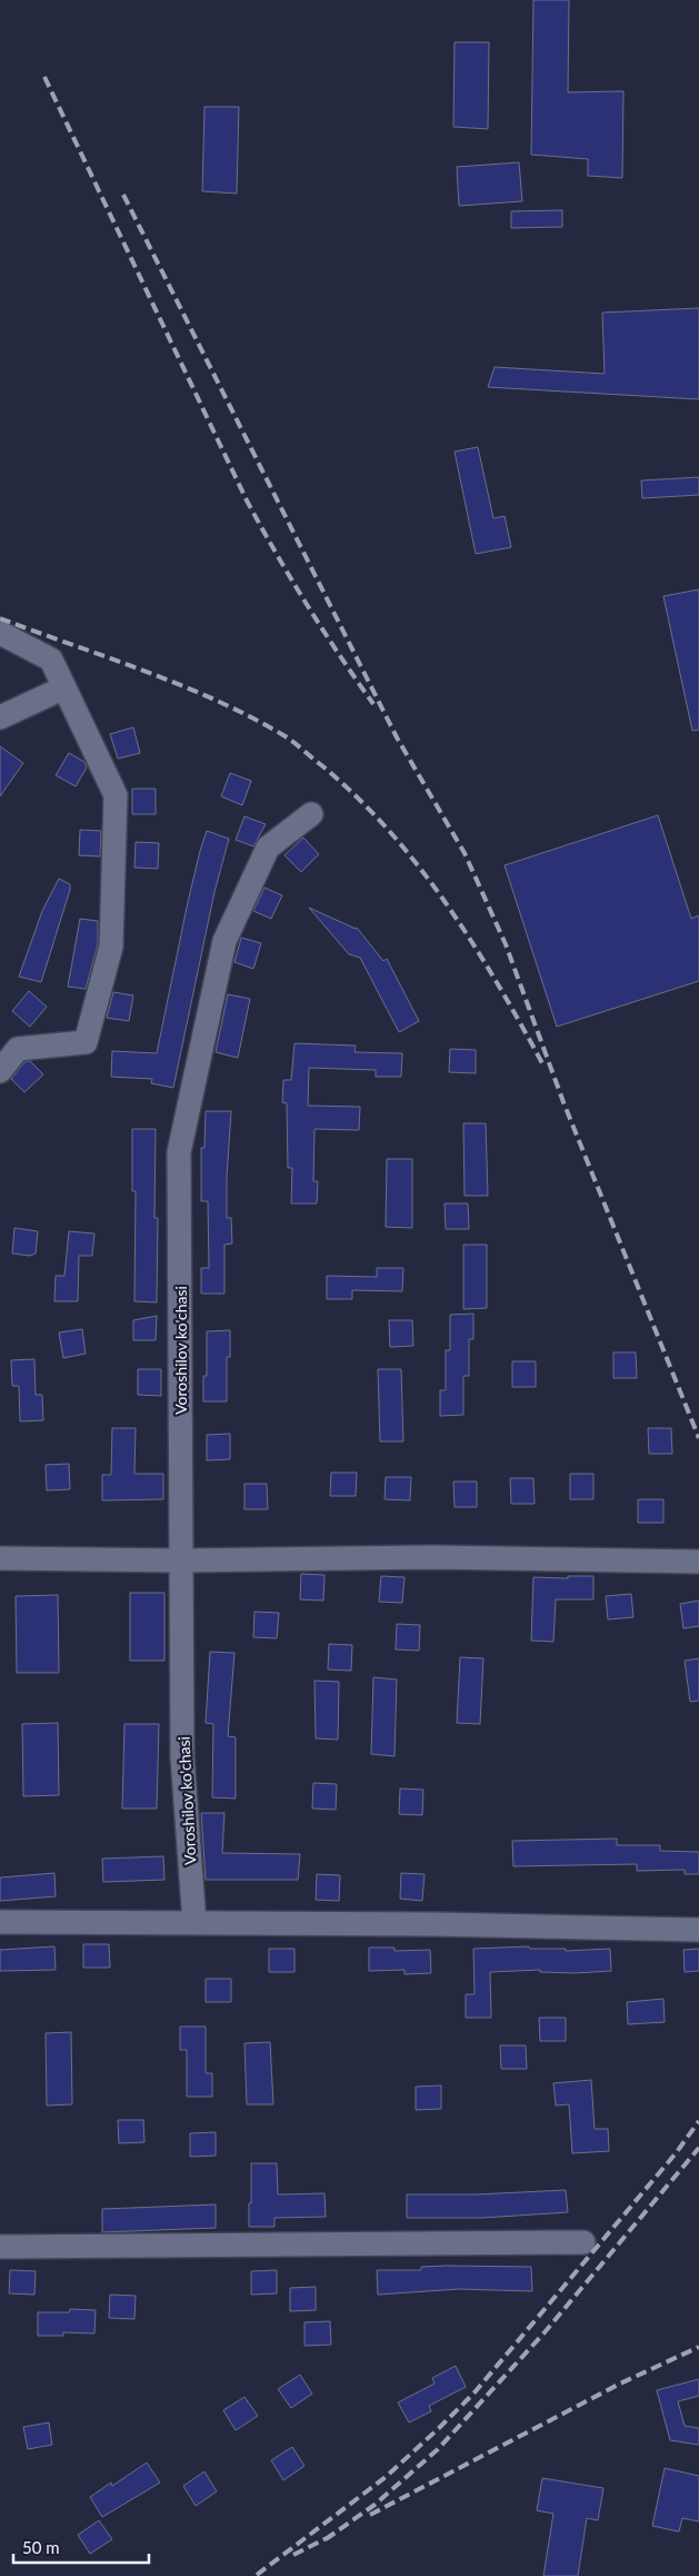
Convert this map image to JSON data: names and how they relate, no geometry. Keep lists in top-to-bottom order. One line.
{"streets":{"street":["Voroshilov ko'chasi"]},"scale_bar":"50 m"}
